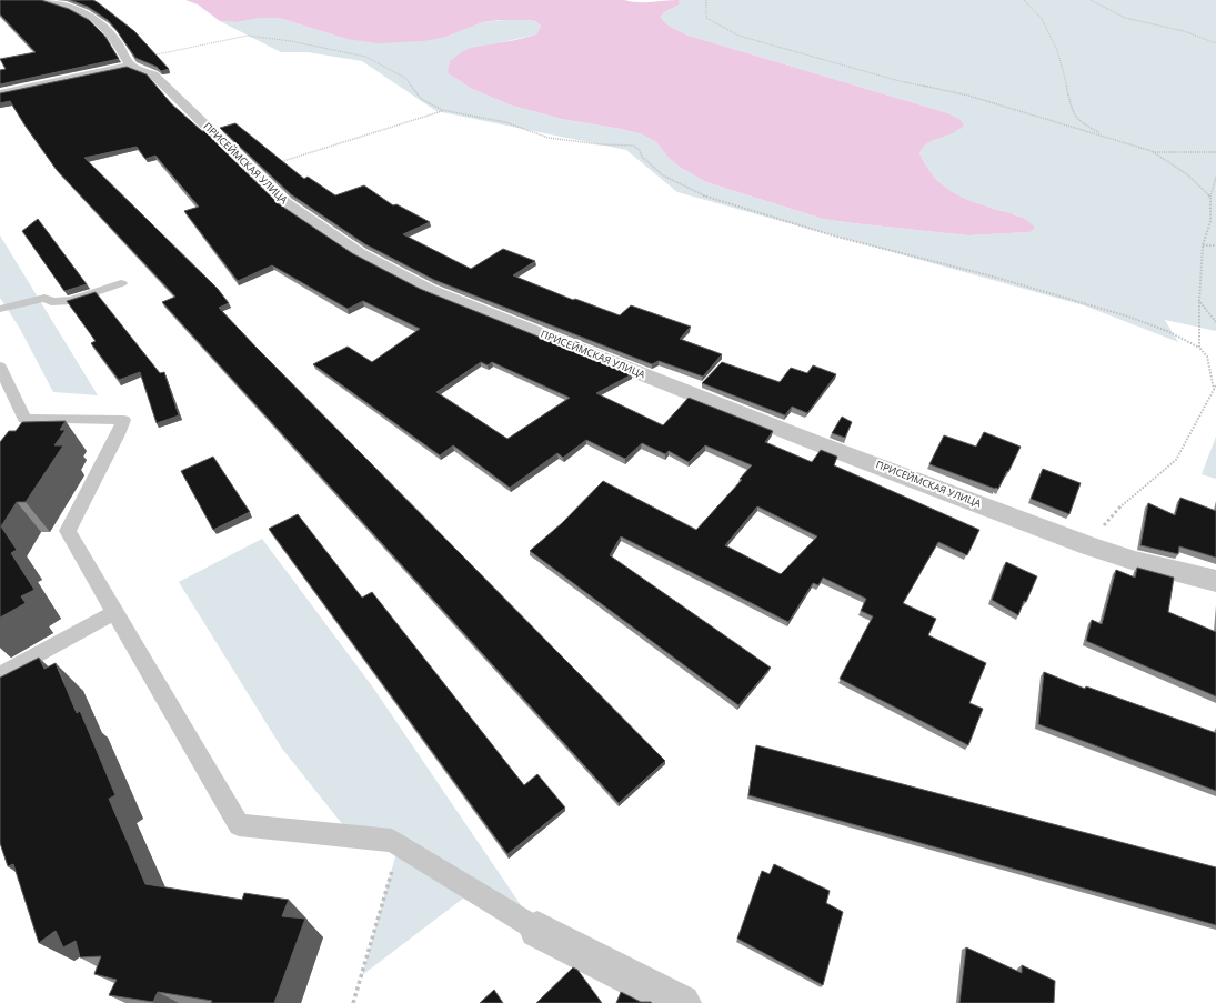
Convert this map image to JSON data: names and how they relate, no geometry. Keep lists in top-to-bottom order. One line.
{"streets":{"street":["ПРИСЕЙМСКАЯ УЛИЦА"]}}
